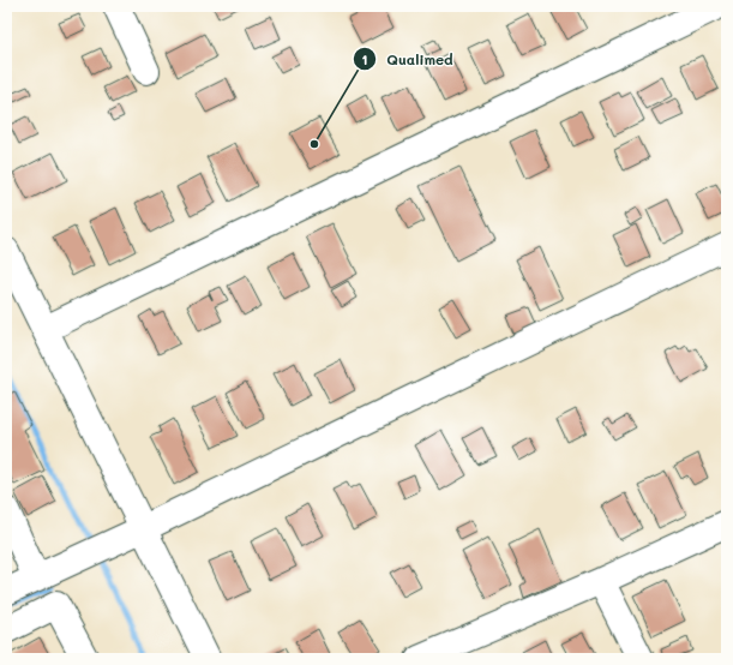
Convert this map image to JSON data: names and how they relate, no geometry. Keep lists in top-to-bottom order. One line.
{"places":["Qualimed"]}
